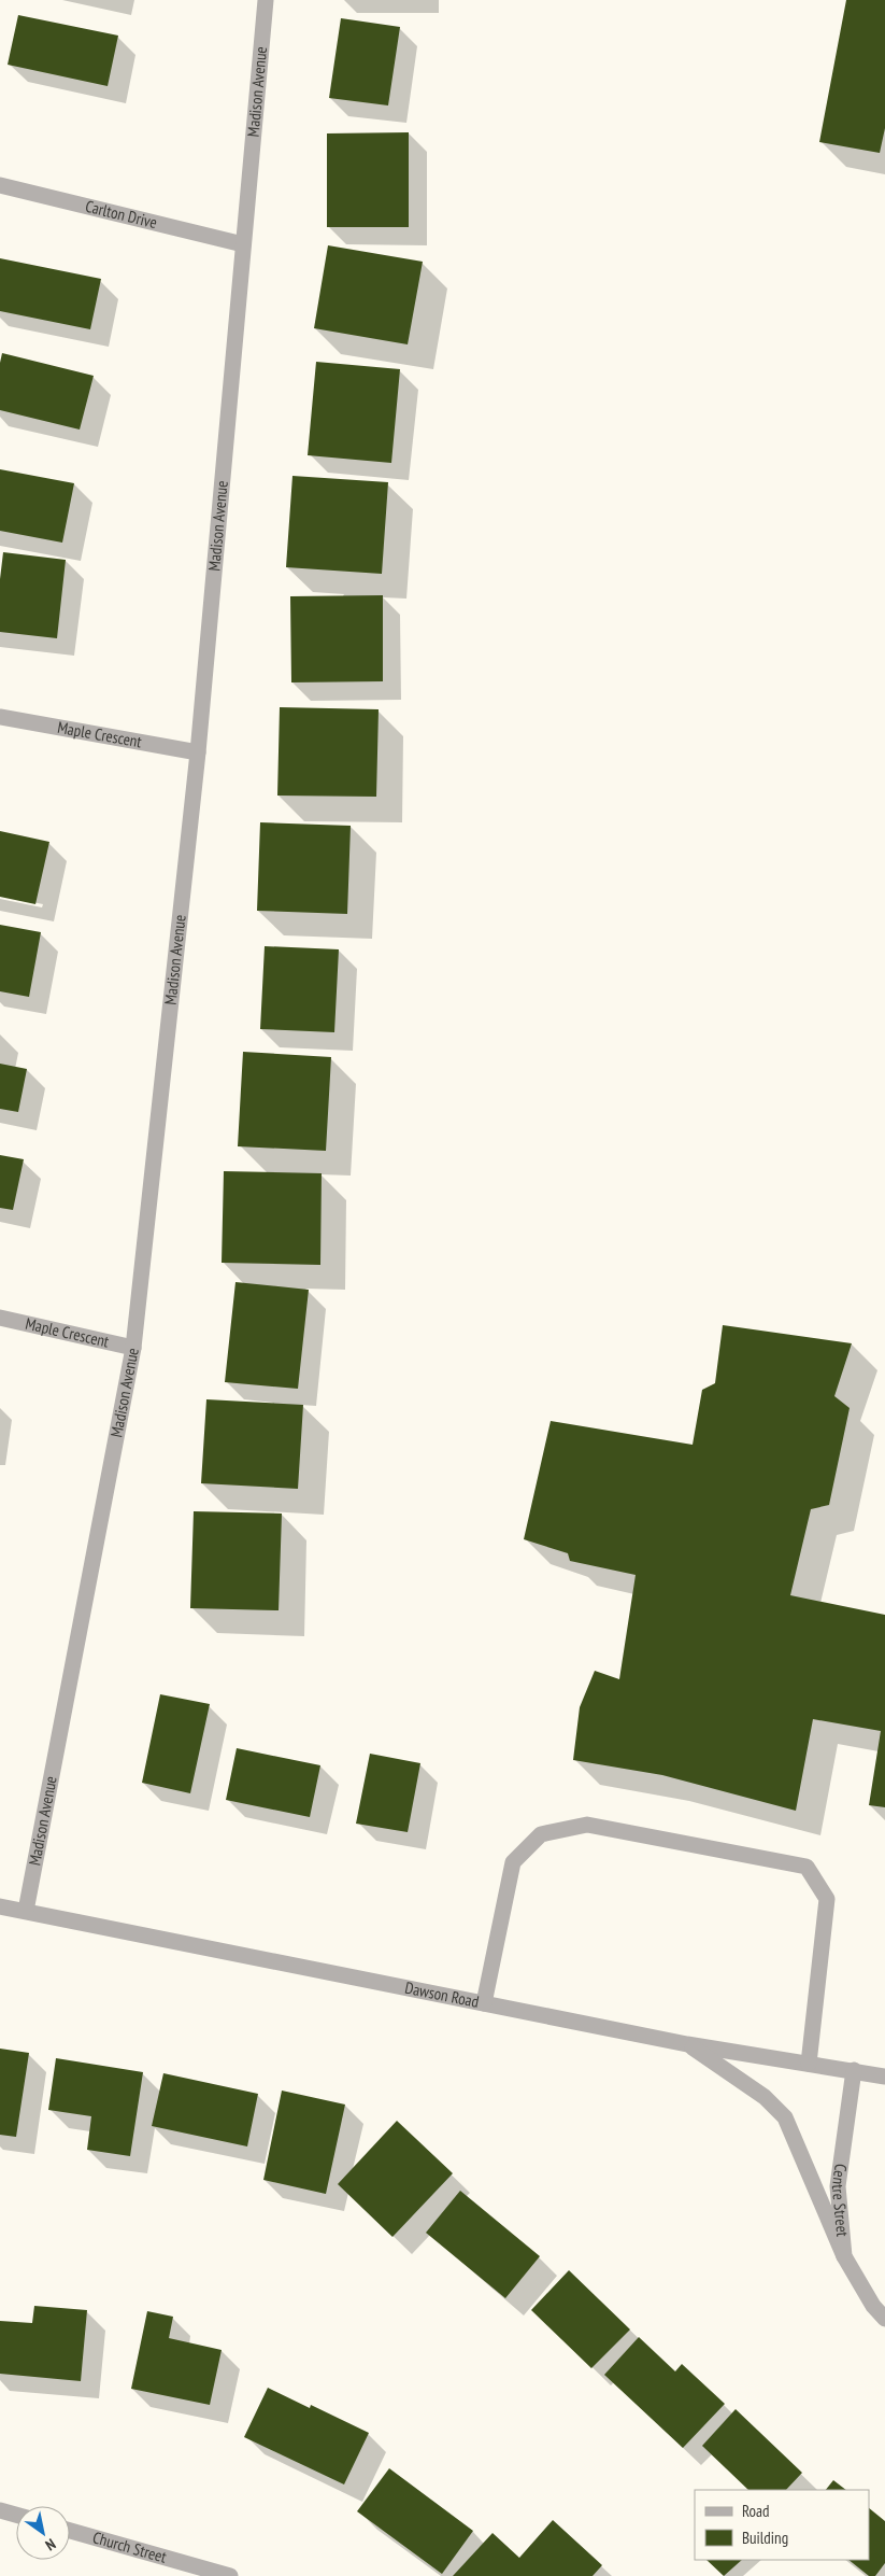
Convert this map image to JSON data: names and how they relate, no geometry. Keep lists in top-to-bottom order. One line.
{"streets":{"street":["Madison Avenue","Carlton Drive","Maple Crescent","Dawson Road","Centre Street","Church Street"]},"crossings":[["Madison Avenue","Carlton Drive"],["Madison Avenue","Maple Crescent"],["Madison Avenue","Dawson Road"],["Dawson Road","Centre Street"]],"legend":["Road","Building"],"north":"bottom right"}
